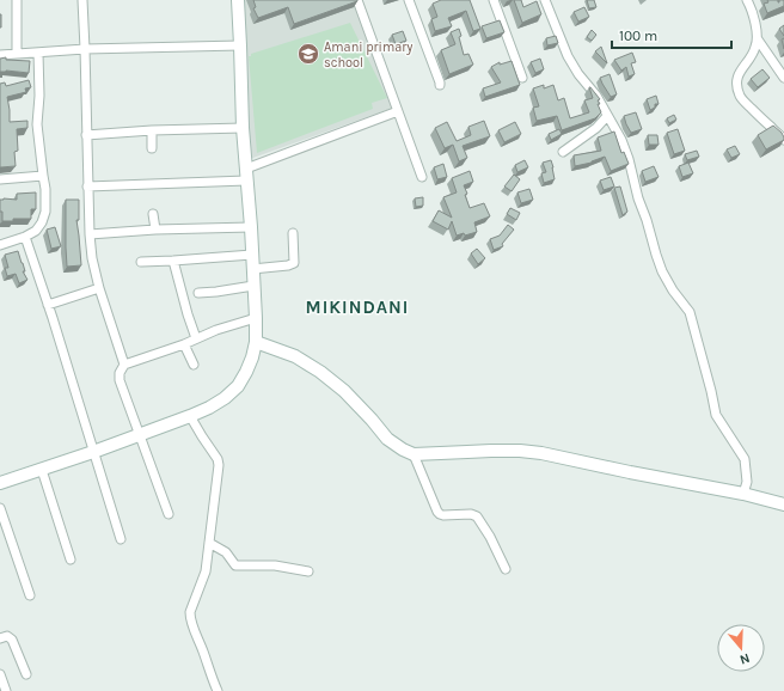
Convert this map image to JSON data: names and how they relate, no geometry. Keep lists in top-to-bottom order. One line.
{"districts":["MIKINDANI"],"places":{"school or university":["Amani primary school"]},"scale_bar":"100 m","north":"bottom"}
